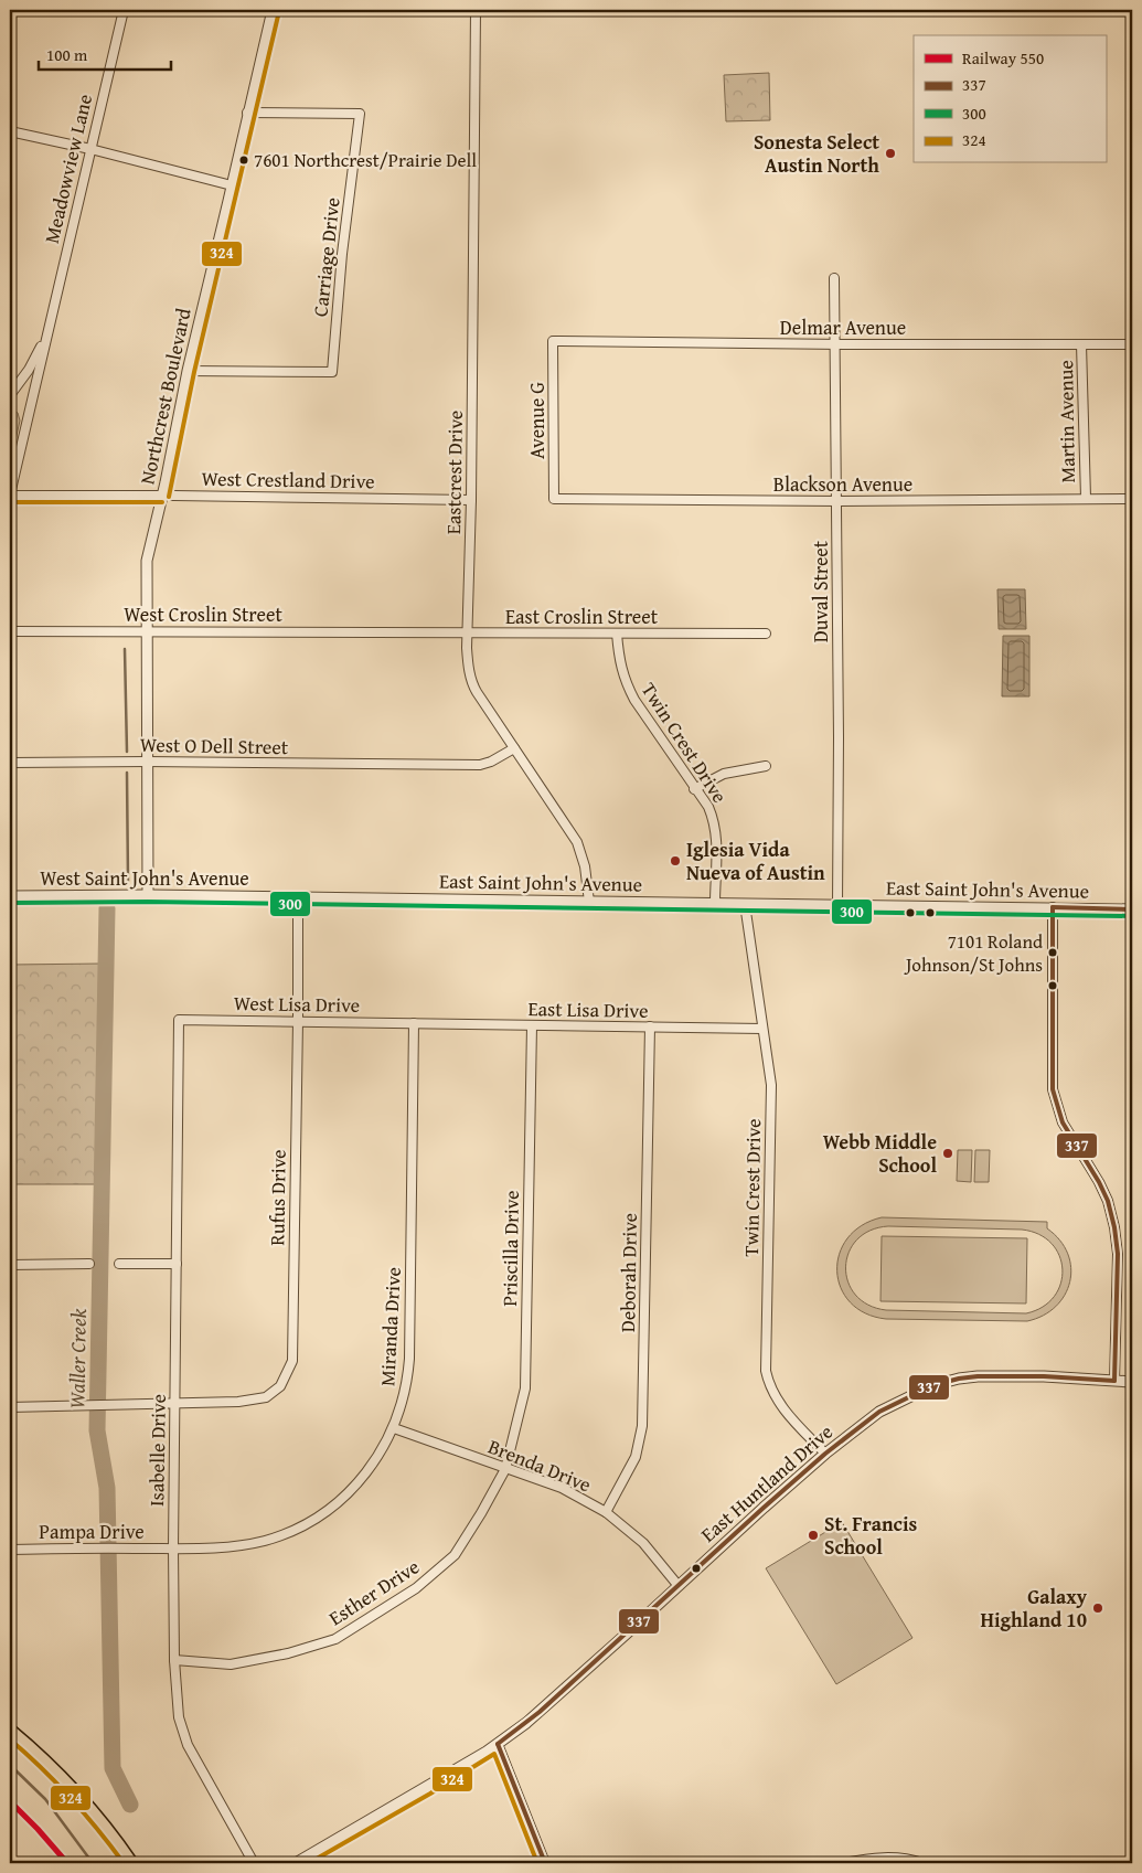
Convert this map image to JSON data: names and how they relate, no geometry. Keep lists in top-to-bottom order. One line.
{"streets":{"street":["Meadowview Lane","Carriage Drive","Delmar Avenue","Northcrest Boulevard","Avenue G","Martin Avenue","Eastcrest Drive","West Crestland Drive","Blackson Avenue","Duval Street","West Croslin Street","East Croslin Street","Twin Crest Drive","West O Dell Street","West Saint John's Avenue","East Saint John's Avenue","West Lisa Drive","East Lisa Drive","Rufus Drive","Priscilla Drive","Deborah Drive","Miranda Drive","Isabelle Drive","Brenda Drive","East Huntland Drive","Pampa Drive","Esther Drive"]},"crossings":[["Meadowview Lane","West Crestland Drive"],["Carriage Drive","Northcrest Boulevard"],["Delmar Avenue","Avenue G"],["Delmar Avenue","Martin Avenue"],["Delmar Avenue","Duval Street"],["Northcrest Boulevard","West Crestland Drive"],["Northcrest Boulevard","West Croslin Street"],["Northcrest Boulevard","West O Dell Street"],["Northcrest Boulevard","West Saint John's Avenue"],["Avenue G","Blackson Avenue"],["Martin Avenue","Blackson Avenue"],["Eastcrest Drive","West Crestland Drive"],["Eastcrest Drive","East Croslin Street"],["Eastcrest Drive","West O Dell Street"],["Eastcrest Drive","East Saint John's Avenue"],["Blackson Avenue","Duval Street"],["Duval Street","East Saint John's Avenue"],["West Croslin Street","East Croslin Street"],["East Croslin Street","Twin Crest Drive"],["Twin Crest Drive","East Saint John's Avenue"],["Twin Crest Drive","East Lisa Drive"],["Twin Crest Drive","East Huntland Drive"],["West Saint John's Avenue","East Saint John's Avenue"],["West Saint John's Avenue","Rufus Drive"],["West Lisa Drive","East Lisa Drive"],["West Lisa Drive","Rufus Drive"],["West Lisa Drive","Miranda Drive"],["West Lisa Drive","Isabelle Drive"],["East Lisa Drive","Priscilla Drive"],["East Lisa Drive","Deborah Drive"],["East Lisa Drive","Miranda Drive"],["Rufus Drive","Isabelle Drive"],["Priscilla Drive","Brenda Drive"],["Priscilla Drive","Esther Drive"],["Deborah Drive","Brenda Drive"],["Miranda Drive","Isabelle Drive"],["Miranda Drive","Brenda Drive"],["Miranda Drive","Pampa Drive"],["Isabelle Drive","Pampa Drive"],["Isabelle Drive","Esther Drive"],["Brenda Drive","East Huntland Drive"],["Brenda Drive","Esther Drive"]],"water":["Waller Creek"],"places":["Sonesta Select Austin North","7601 Northcrest/Prairie Dell","Iglesia Vida Nueva of Austin","7101 Roland Johnson/St Johns","Webb Middle School","St. Francis School","Galaxy Highland 10"],"lines":["transit line 324","transit line 300","transit line 337","rail line 550"],"legend":["Railway 550","337","300","324"],"scale_bar":"100 m"}
